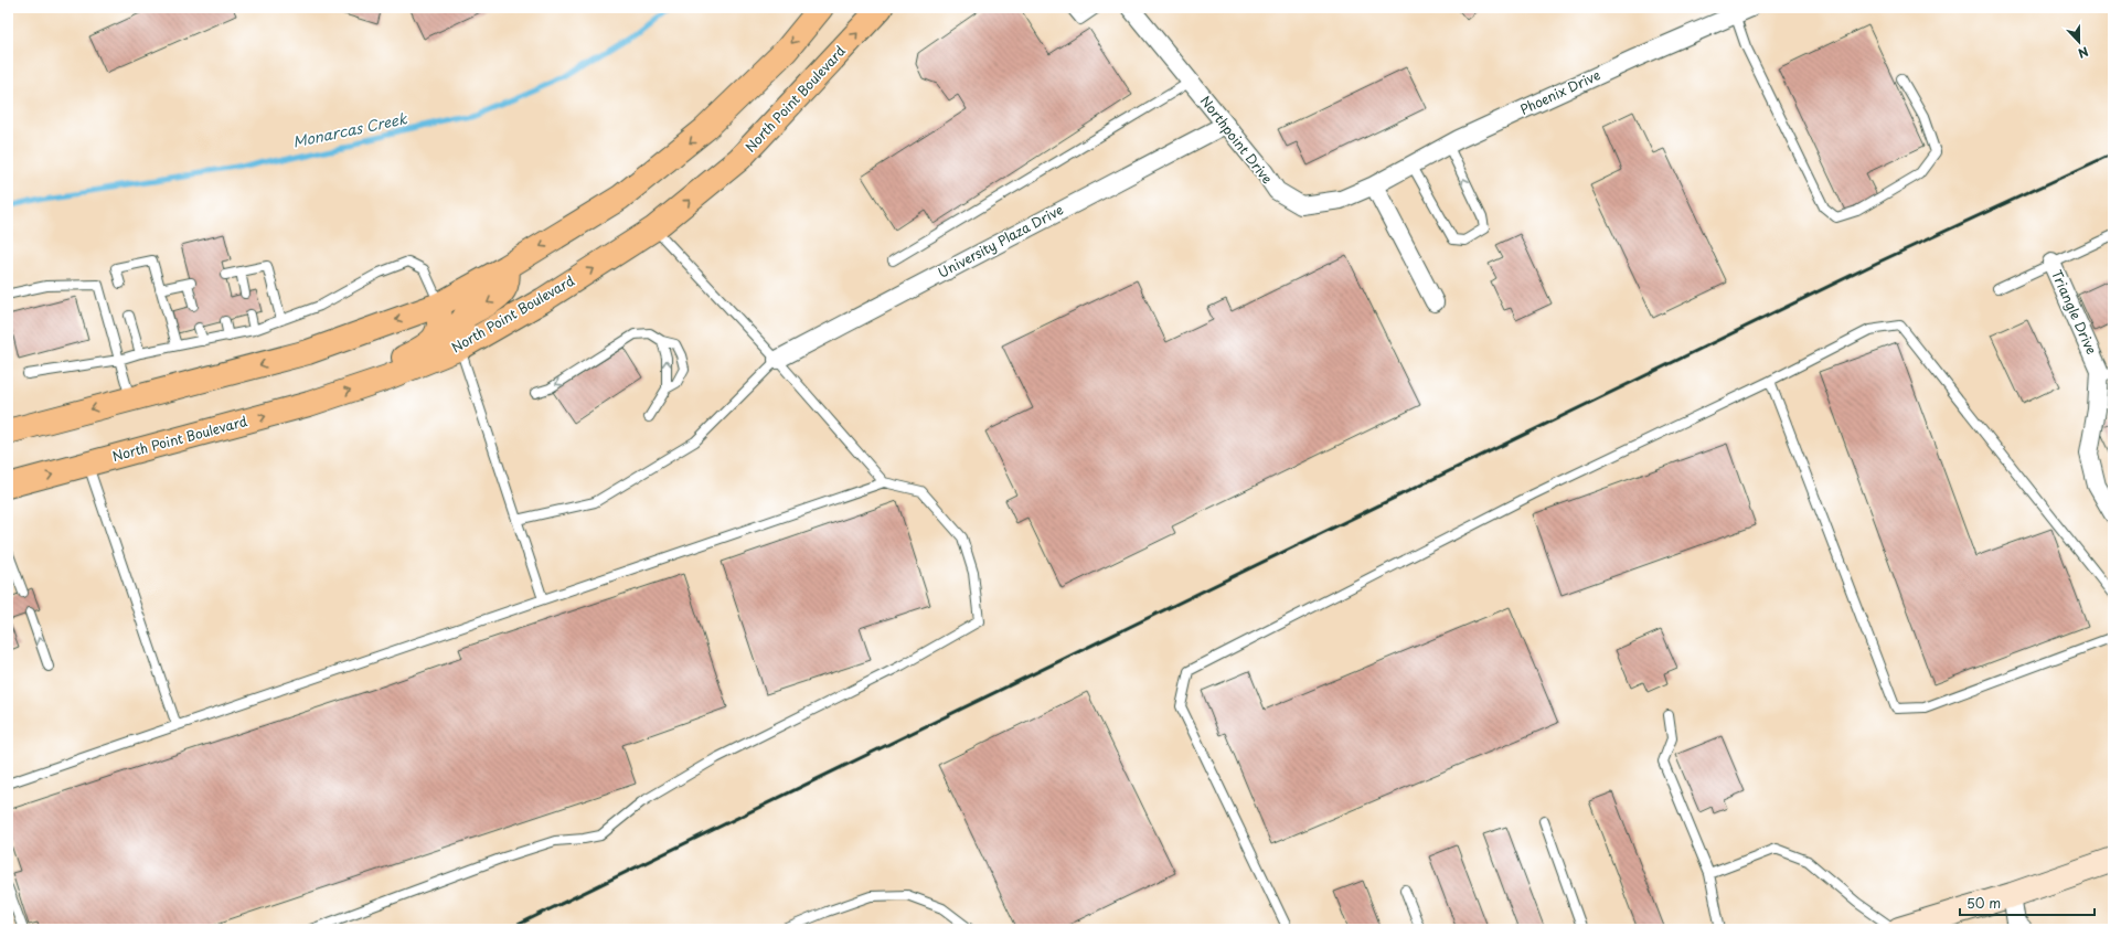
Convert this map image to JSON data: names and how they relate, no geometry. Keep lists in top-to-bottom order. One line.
{"streets":{"main road":["North Point Boulevard"],"street":["Phoenix Drive","Northpoint Drive","University Plaza Drive","Triangle Drive"]},"crossings":[["Phoenix Drive","Northpoint Drive"],["Northpoint Drive","University Plaza Drive"]],"water":["Monarcas Creek"],"scale_bar":"50 m","north":"bottom"}
